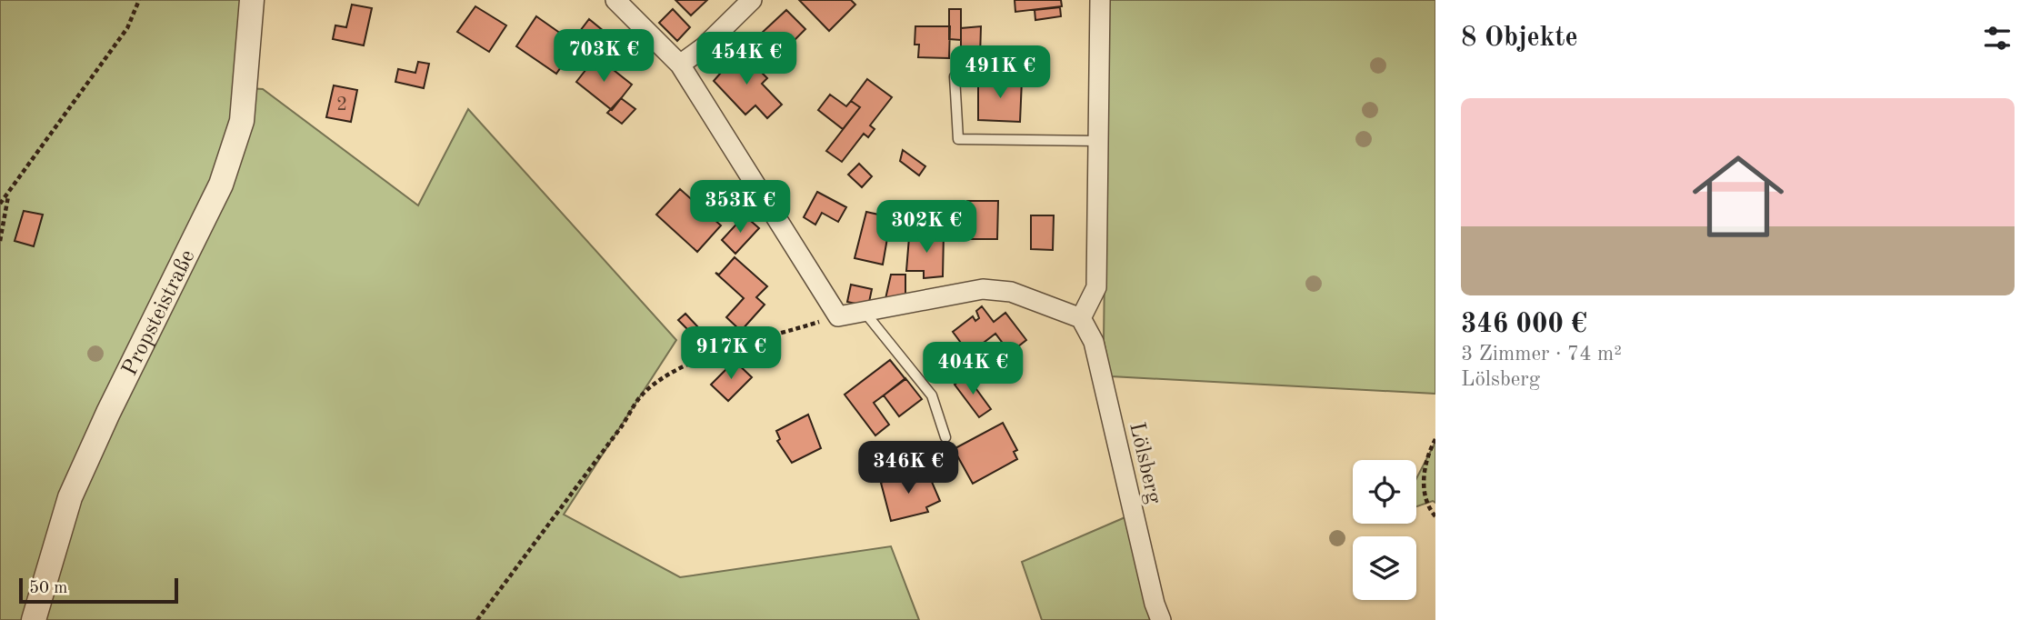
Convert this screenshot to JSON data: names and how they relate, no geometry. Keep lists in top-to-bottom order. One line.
{"streets":{"street":["Propsteistraße","Lölsberg"]},"house_numbers":["2"],"scale_bar":"50 m","page":{"heading":"8 Objekte","price":["703K €","454K €","491K €","353K €","302K €","917K €","404K €","346K €"],"list":[{"name":"346 000 €","note":"3 Zimmer · 74 m² · Lölsberg"}],"scale":"50 m"}}
